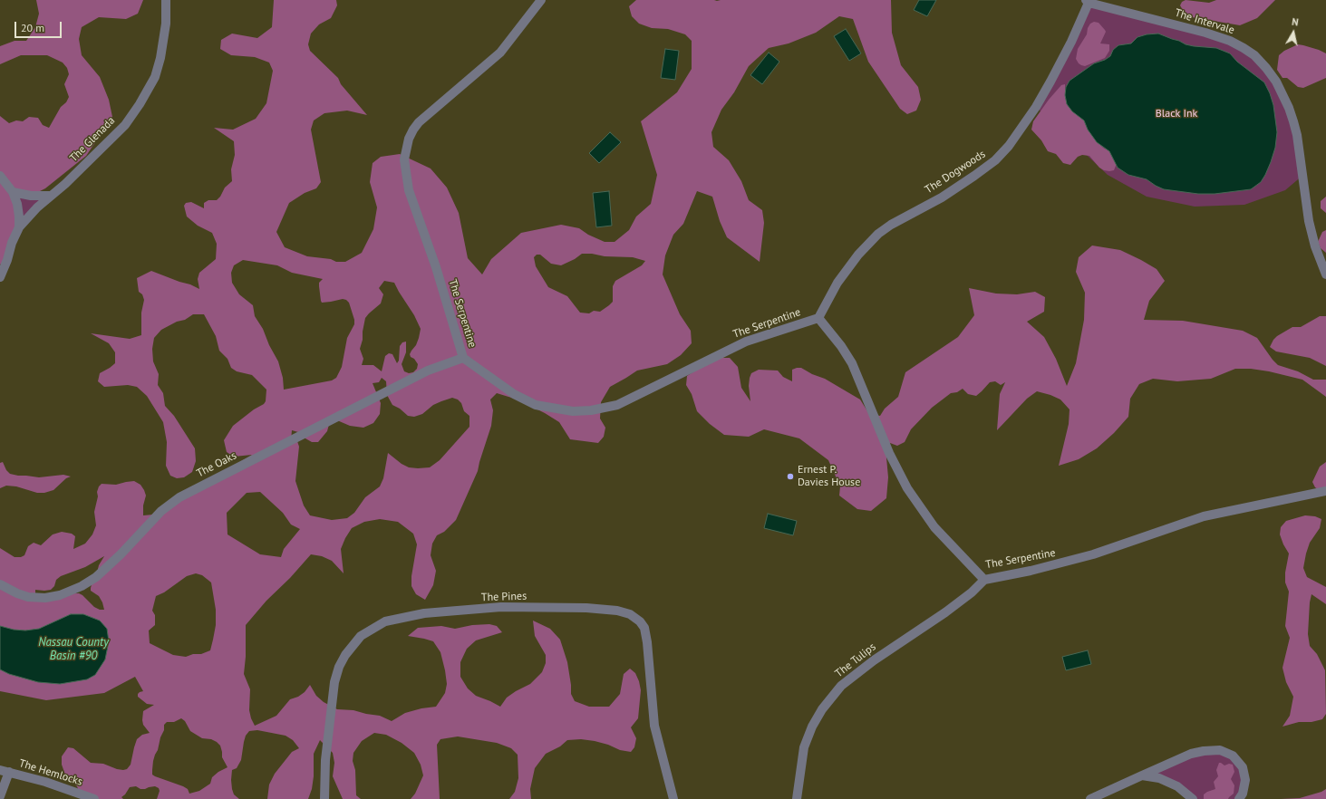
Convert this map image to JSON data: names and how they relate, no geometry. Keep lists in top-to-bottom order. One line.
{"streets":{"street":["The Intervale","The Glenada","The Dogwoods","The Serpentine","The Oaks","The Pines","The Tulips","The Hemlocks"]},"crossings":[["The Intervale","The Dogwoods"],["The Dogwoods","The Serpentine"],["The Serpentine","The Oaks"],["The Serpentine","The Tulips"]],"water":["Nassau County Basin #90"],"parks":["Black Ink"],"places":["Ernest P. Davies House"],"scale_bar":"20 m","north":"top"}
